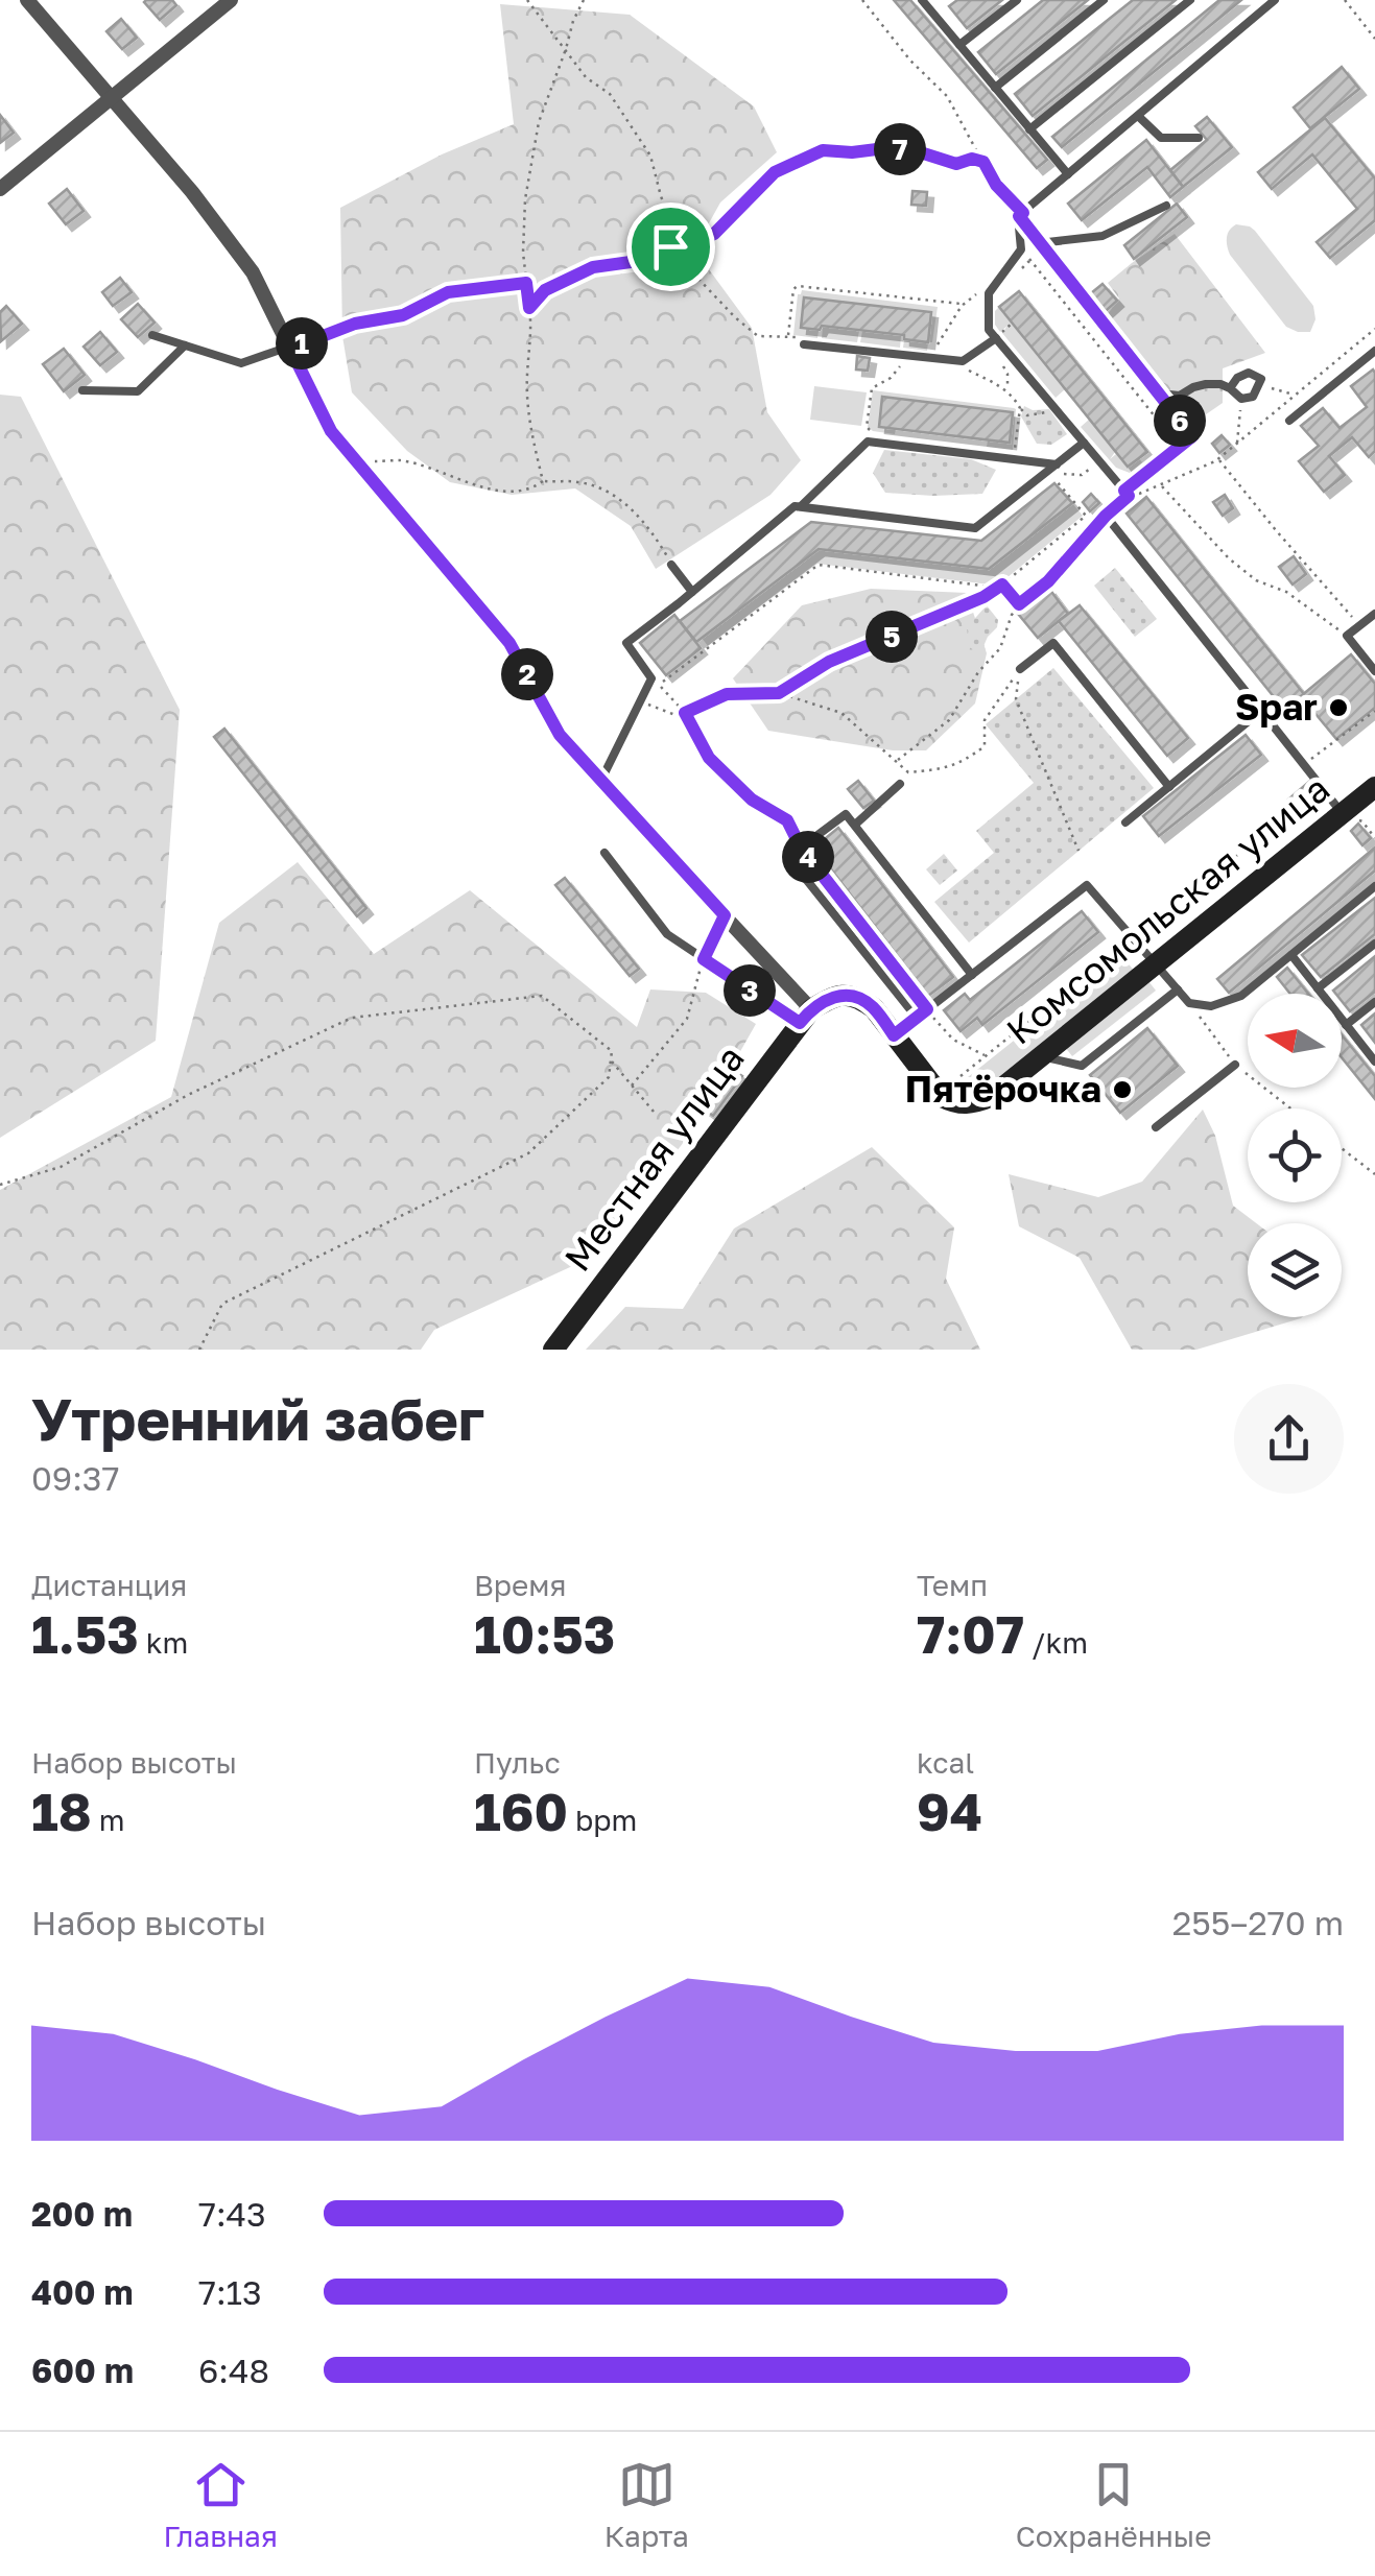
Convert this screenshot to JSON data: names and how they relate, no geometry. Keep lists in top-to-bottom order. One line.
{"streets":{"main road":["Комсомольская улица","Местная улица"]},"crossings":[["Комсомольская улица","Местная улица"]],"places":["Spar","Пятёрочка"],"north":"left","page":{"pins":["7","1","6","5","2","4","3"],"heading":["Утренний забег","09:37"],"stats":[["Дистанция","1.53 km"],["Время","10:53"],["Темп","7:07 /km"],["Набор высоты","18 m"],["Пульс","160 bpm"],["kcal","94"]],"chart":["Набор высоты","255–270 m"],"list":[{"name":"200 m","note":"7:43"},{"name":"400 m","note":"7:13"},{"name":"600 m","note":"6:48"}],"tabs":["Главная","Карта","Сохранённые"]}}
